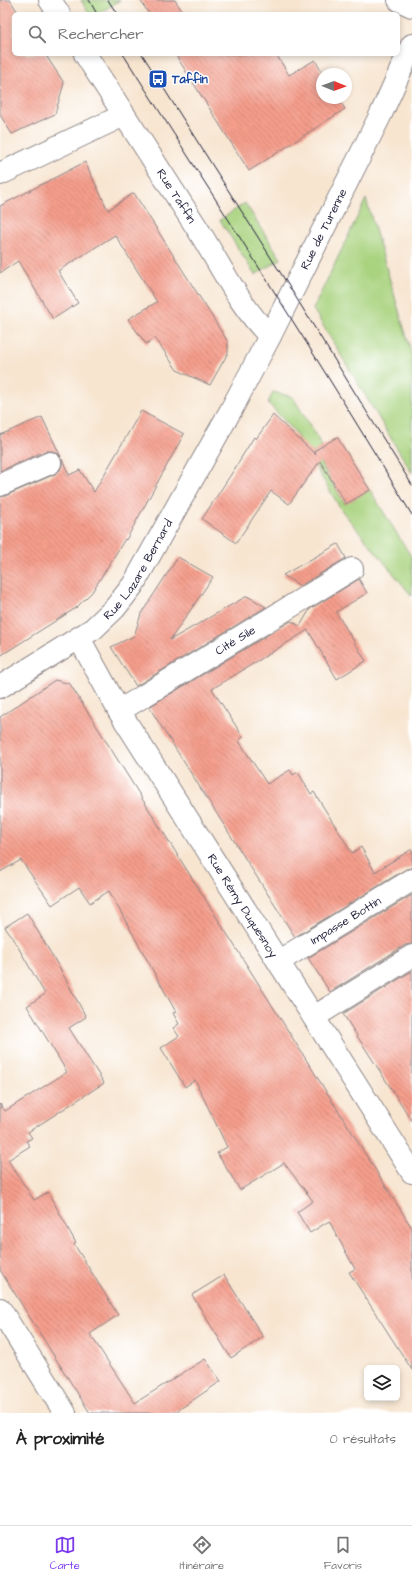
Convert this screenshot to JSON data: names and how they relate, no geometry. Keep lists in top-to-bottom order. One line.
{"streets":{"street":["Rue Taffin","Rue de Turenne","Rue Lazare Bernard","Cité Sile","Rue Rémy Duquesnoy","Impasse Bottin"]},"crossings":[["Rue Taffin","Rue de Turenne"],["Rue de Turenne","Rue Lazare Bernard"],["Rue Lazare Bernard","Rue Rémy Duquesnoy"],["Cité Sile","Rue Rémy Duquesnoy"],["Rue Rémy Duquesnoy","Impasse Bottin"]],"places":{"bus stop":["Taffin"]},"north":"right","page":{"search":"Rechercher","heading":["À proximité","0 résultats"],"nav":["Carte","Itinéraire","Favoris"]}}
